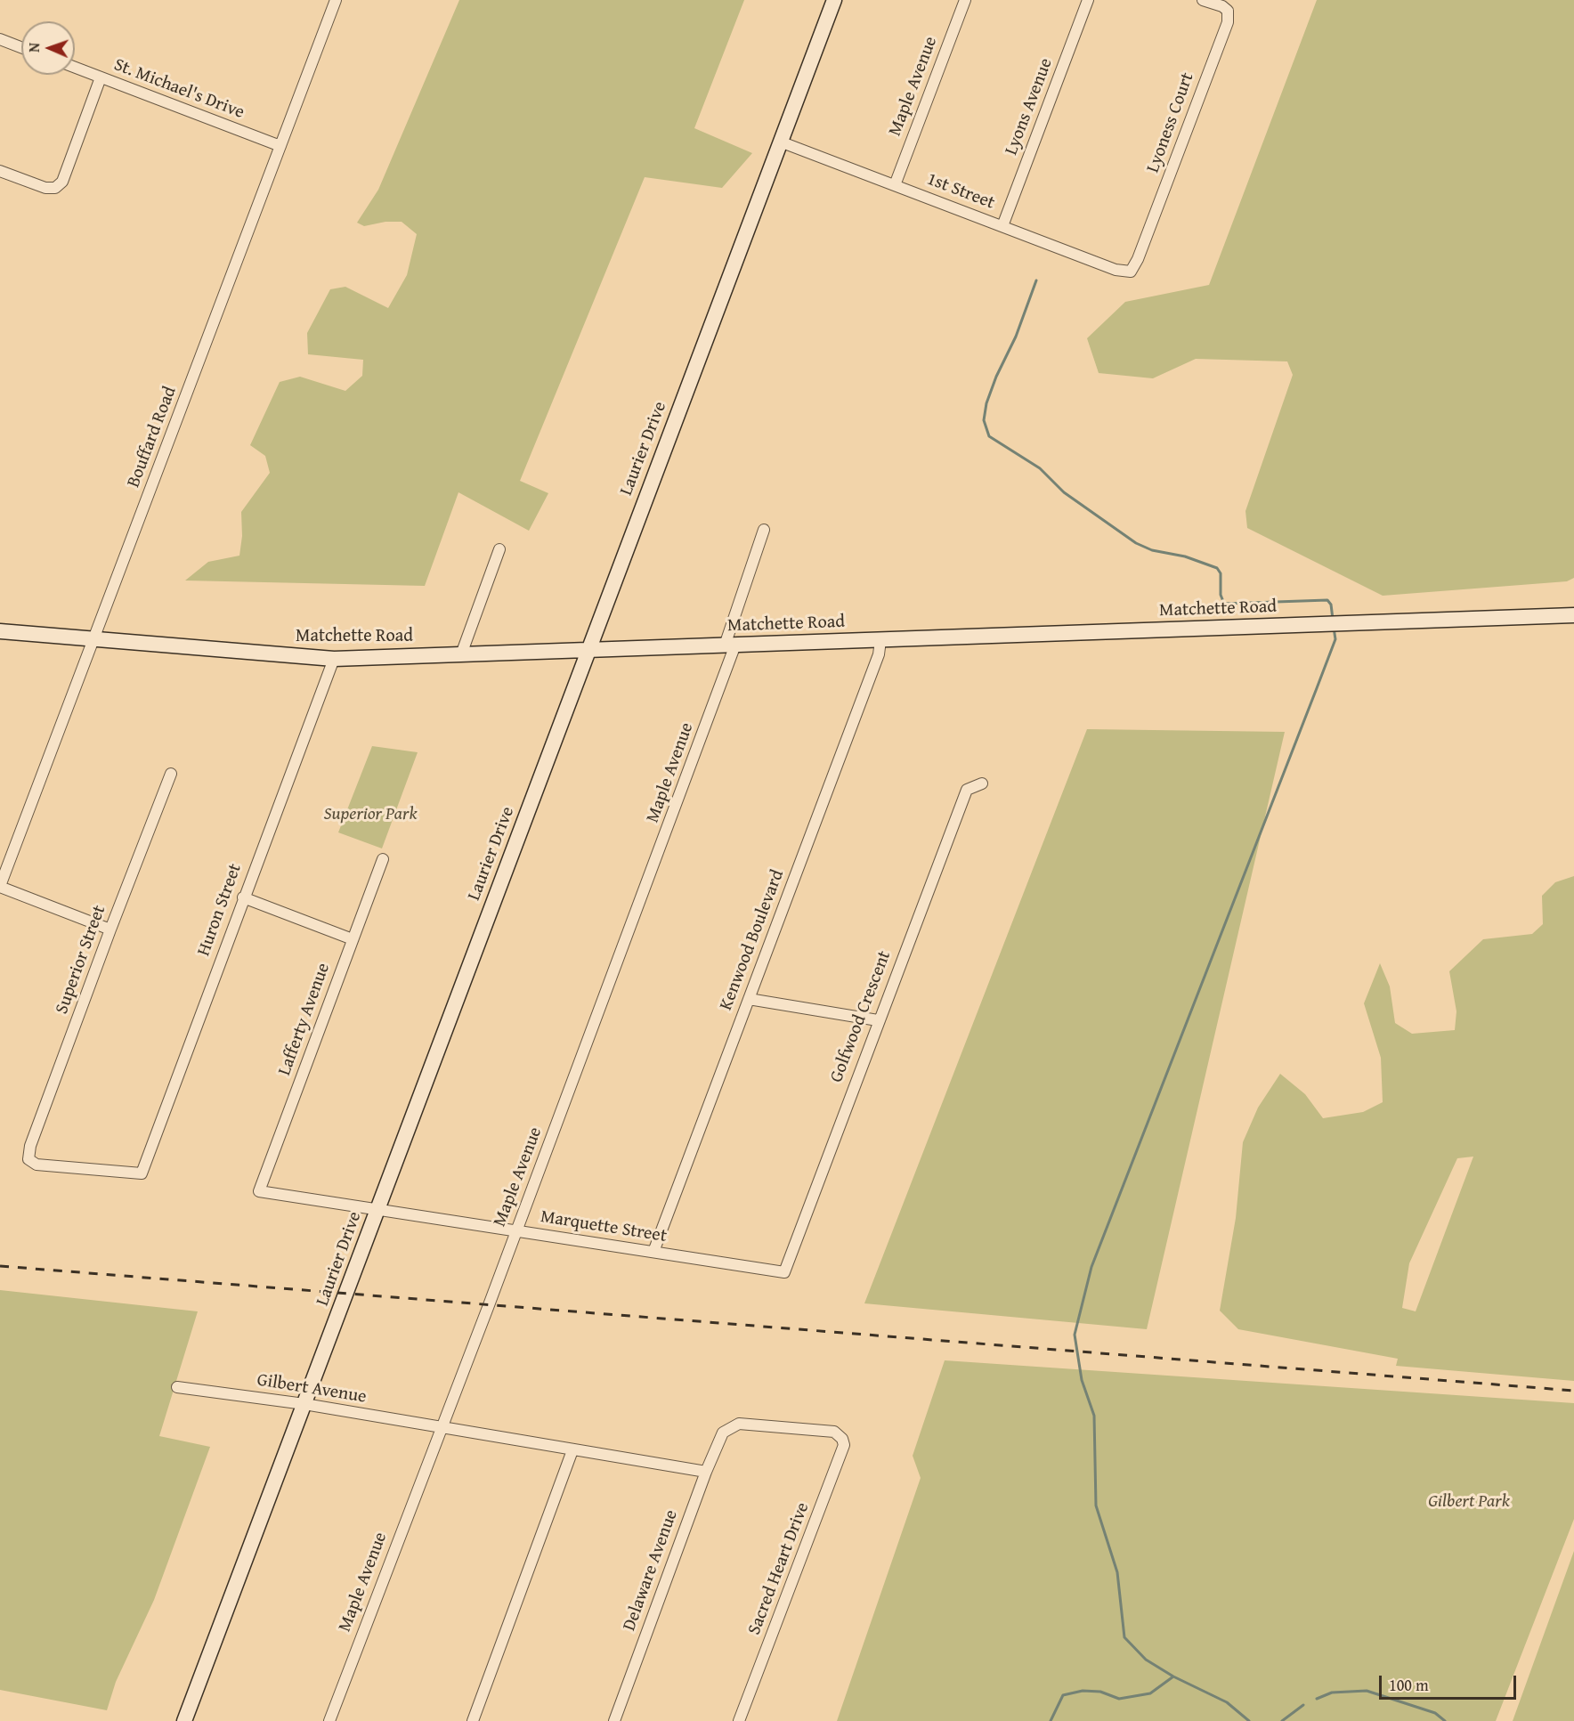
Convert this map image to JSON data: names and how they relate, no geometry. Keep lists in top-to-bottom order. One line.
{"streets":{"street":["Maple Avenue","St. Michael's Drive","Lyons Avenue","Lyoness Court","1st Street","Bouffard Road","Laurier Drive","Matchette Road","Huron Street","Kenwood Boulevard","Superior Street","Golfwood Crescent","Lafferty Avenue","Marquette Street","Gilbert Avenue","Sacred Heart Drive","Delaware Avenue"]},"crossings":[["Maple Avenue","1st Street"],["Maple Avenue","Matchette Road"],["Maple Avenue","Marquette Street"],["Maple Avenue","Gilbert Avenue"],["St. Michael's Drive","Bouffard Road"],["Lyons Avenue","1st Street"],["Lyoness Court","1st Street"],["1st Street","Laurier Drive"],["Bouffard Road","Matchette Road"],["Laurier Drive","Matchette Road"],["Laurier Drive","Marquette Street"],["Laurier Drive","Gilbert Avenue"],["Matchette Road","Huron Street"],["Matchette Road","Kenwood Boulevard"],["Huron Street","Superior Street"],["Kenwood Boulevard","Marquette Street"],["Golfwood Crescent","Marquette Street"],["Lafferty Avenue","Marquette Street"],["Gilbert Avenue","Delaware Avenue"],["Sacred Heart Drive","Delaware Avenue"]],"parks":["Superior Park","Gilbert Park"],"scale_bar":"100 m","north":"left"}
